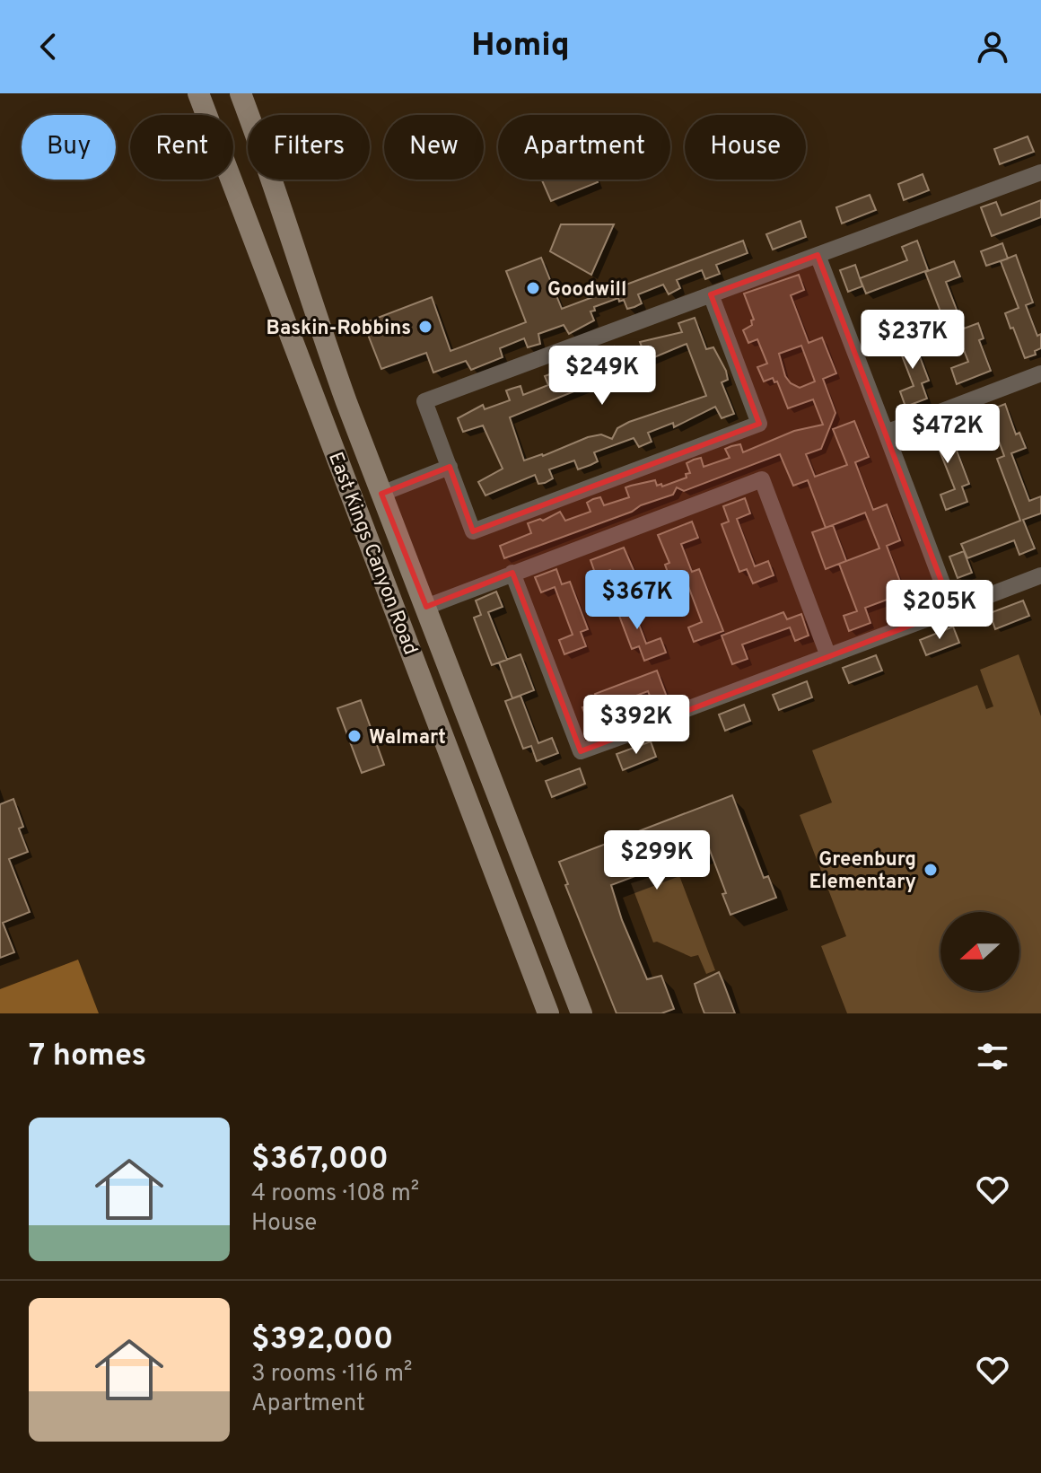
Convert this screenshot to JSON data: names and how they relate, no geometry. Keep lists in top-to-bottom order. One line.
{"streets":{"main road":["East Kings Canyon Road"]},"places":["Goodwill","Baskin-Robbins","Walmart","Greenburg Elementary"],"north":"left","page":{"header":"Homiq","chip":["Buy","Rent","Filters","New","Apartment","House"],"price":["$237K","$249K","$472K","$367K","$205K","$392K","$299K"],"heading":"7 homes","list":[{"name":"$367,000","note":"4 rooms · 108 m² · House"},{"name":"$392,000","note":"3 rooms · 116 m² · Apartment"}]}}
